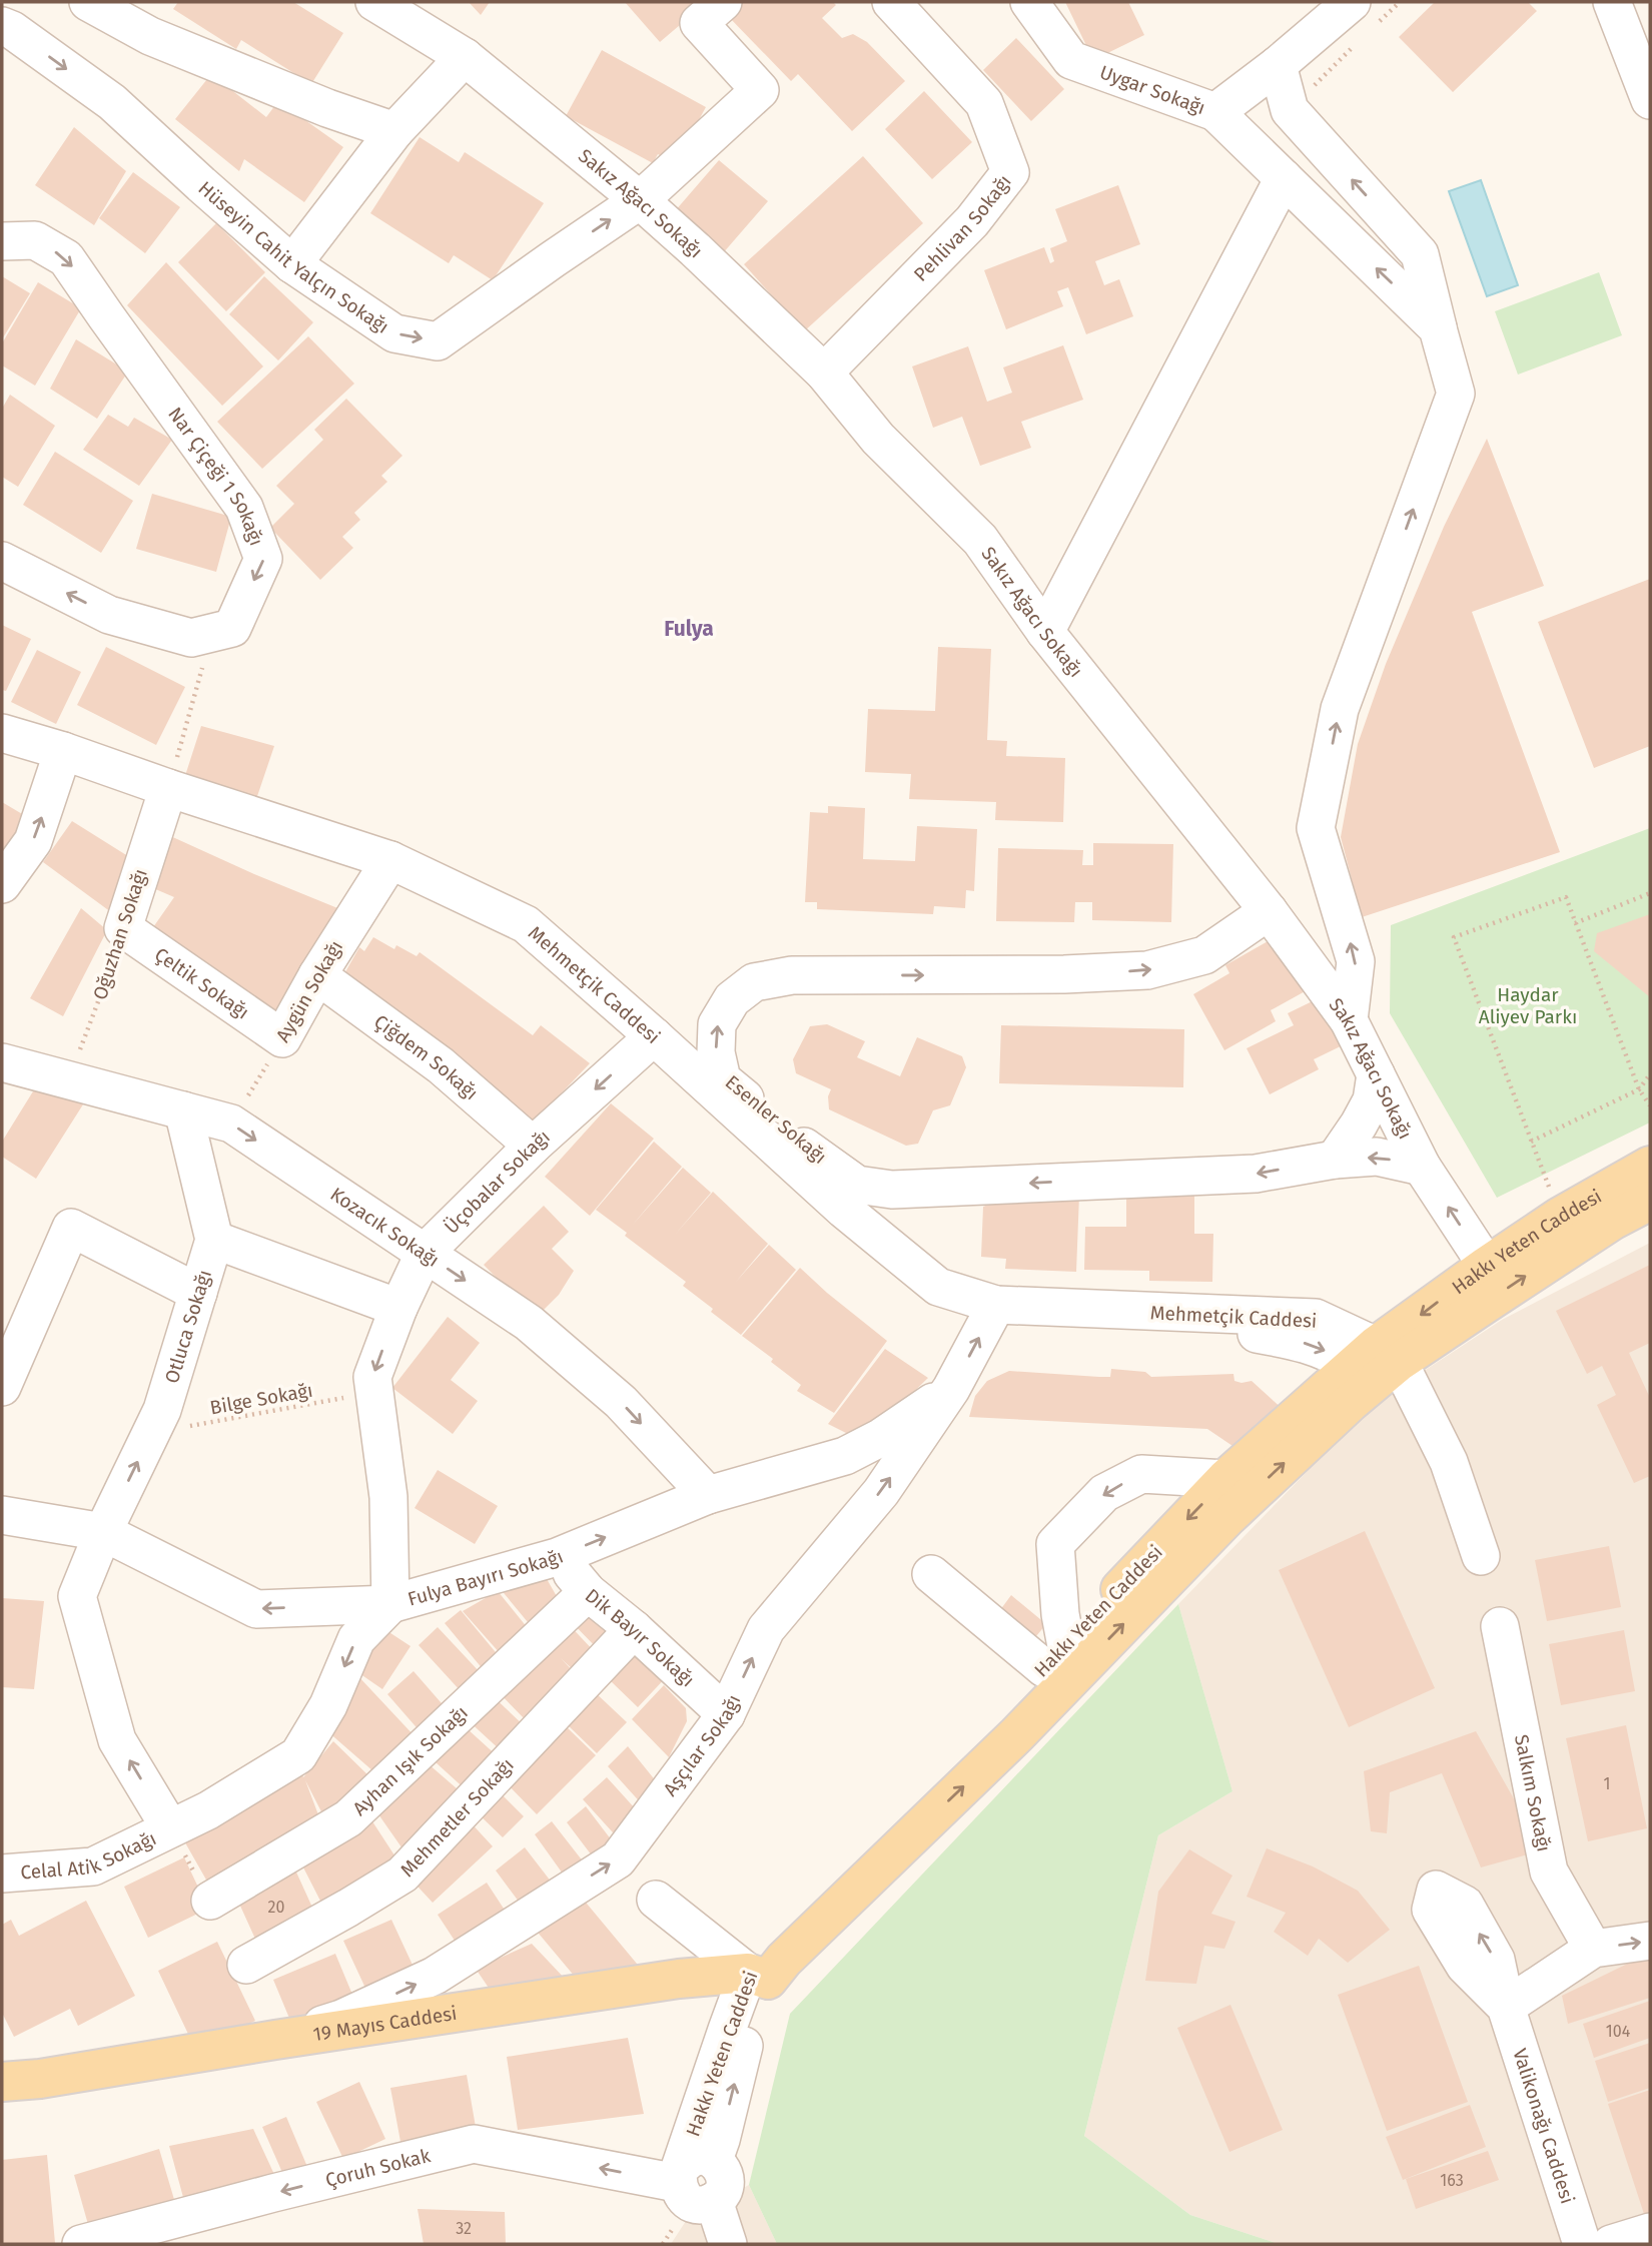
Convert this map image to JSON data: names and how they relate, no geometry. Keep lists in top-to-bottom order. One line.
{"streets":{"main road":["Hakkı Yeten Caddesi","19 Mayıs Caddesi"],"street":["Uygar Sokağı","Sakız Ağacı Sokağı","Pehlivan Sokağı","Hüseyin Cahit Yalçın Sokağı","Nar Çiçeği 1 Sokağı","Oğuzhan Sokağı","Çeltik Sokağı","Mehmetçik Caddesi","Aygün Sokağı","Çiğdem Sokağı","Esenler Sokağı","Üçobalar Sokağı","Kozacık Sokağı","Otluca Sokağı","Fulya Bayırı Sokağı","Dik Bayır Sokağı","Aşçılar Sokağı","Ayhan Işık Sokağı","Salkım Sokağı","Mehmetler Sokağı","Celal Atik Sokağı","Valikonağı Caddesi","Çoruh Sokak"],"path":["Bilge Sokağı"]},"crossings":[["Sakız Ağacı Sokağı","Pehlivan Sokağı"],["Sakız Ağacı Sokağı","Hüseyin Cahit Yalçın Sokağı"],["Sakız Ağacı Sokağı","Esenler Sokağı"],["Sakız Ağacı Sokağı","Hakkı Yeten Caddesi"],["Oğuzhan Sokağı","Çeltik Sokağı"],["Oğuzhan Sokağı","Mehmetçik Caddesi"],["Oğuzhan Sokağı","Kozacık Sokağı"],["Çeltik Sokağı","Aygün Sokağı"],["Mehmetçik Caddesi","Aygün Sokağı"],["Mehmetçik Caddesi","Esenler Sokağı"],["Mehmetçik Caddesi","Üçobalar Sokağı"],["Mehmetçik Caddesi","Hakkı Yeten Caddesi"],["Mehmetçik Caddesi","Aşçılar Sokağı"],["Aygün Sokağı","Çiğdem Sokağı"],["Aygün Sokağı","Kozacık Sokağı"],["Çiğdem Sokağı","Üçobalar Sokağı"],["Üçobalar Sokağı","Kozacık Sokağı"],["Üçobalar Sokağı","Bilge Sokağı"],["Üçobalar Sokağı","Fulya Bayırı Sokağı"],["Üçobalar Sokağı","Celal Atik Sokağı"],["Kozacık Sokağı","Fulya Bayırı Sokağı"],["Hakkı Yeten Caddesi","19 Mayıs Caddesi"],["Hakkı Yeten Caddesi","Çoruh Sokak"],["Otluca Sokağı","Bilge Sokağı"],["Otluca Sokağı","Fulya Bayırı Sokağı"],["Fulya Bayırı Sokağı","Dik Bayır Sokağı"],["Fulya Bayırı Sokağı","Aşçılar Sokağı"],["Fulya Bayırı Sokağı","Celal Atik Sokağı"],["Dik Bayır Sokağı","Aşçılar Sokağı"],["Dik Bayır Sokağı","Ayhan Işık Sokağı"],["Dik Bayır Sokağı","Mehmetler Sokağı"],["Aşçılar Sokağı","19 Mayıs Caddesi"],["Salkım Sokağı","Valikonağı Caddesi"]],"one_way":["Nar Çiçeği 1 Sokağı","Üçobalar Sokağı","Otluca Sokağı","Aşçılar Sokağı","Celal Atik Sokağı","Valikonağı Caddesi","Çoruh Sokak"],"districts":["Fulya"],"parks":["Haydar Aliyev Parkı"],"house_numbers":["1","20","104","163","32"]}
